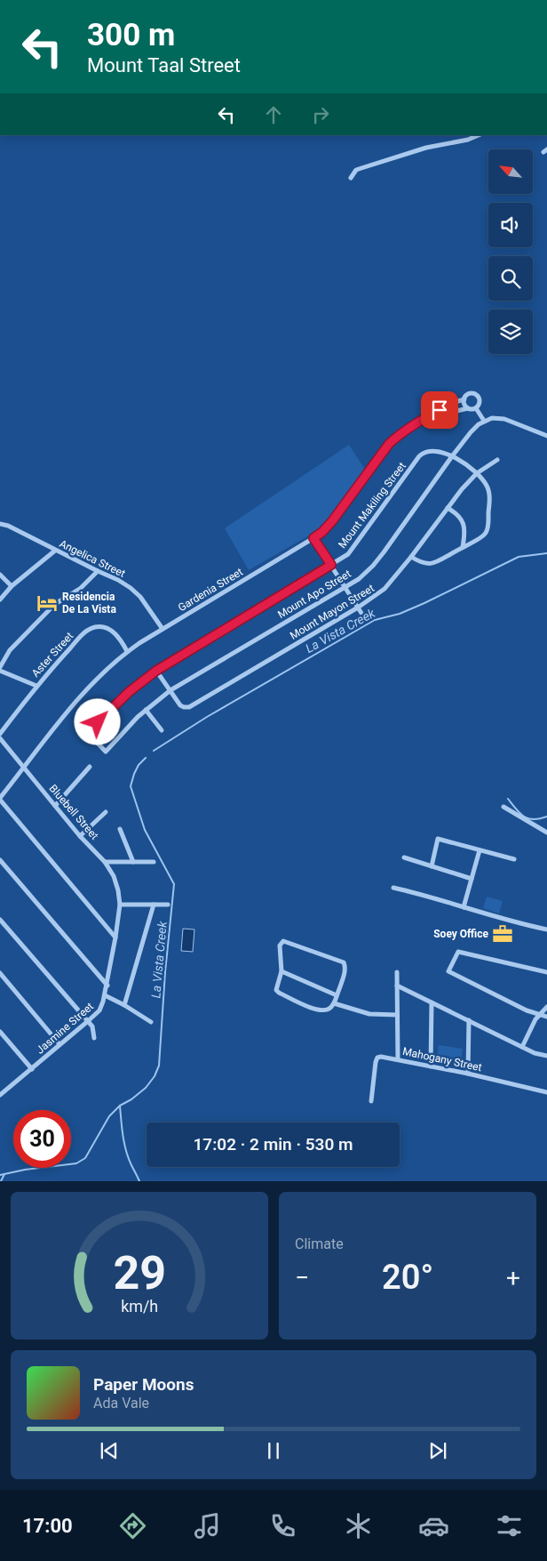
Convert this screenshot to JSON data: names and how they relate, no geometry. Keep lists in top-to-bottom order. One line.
{"streets":{"street":["Mount Makiling Street","Angelica Street","Gardenia Street","Mount Apo Street","Mount Mayon Street","Aster Street","Bluebell Street","Jasmine Street","Mahogany Street"]},"crossings":[["Mount Makiling Street","Mount Apo Street"],["Angelica Street","Gardenia Street"],["Gardenia Street","Aster Street"],["Gardenia Street","Bluebell Street"],["Mount Apo Street","Mount Mayon Street"],["Bluebell Street","Jasmine Street"]],"water":["La Vista Creek"],"places":{"hotel":["Residencia De La Vista"],"office":["Soey Office"]},"north":"top left","page":{"turn":["300 m","Mount Taal Street"],"limit":"30","trip":"17:02 · 2 min · 530 m","tile":"Climate","heat":["−","20°","+"],"song":["Paper Moons","Ada Vale"],"tabs":"17:00","gauge":["29","km/h"]}}
